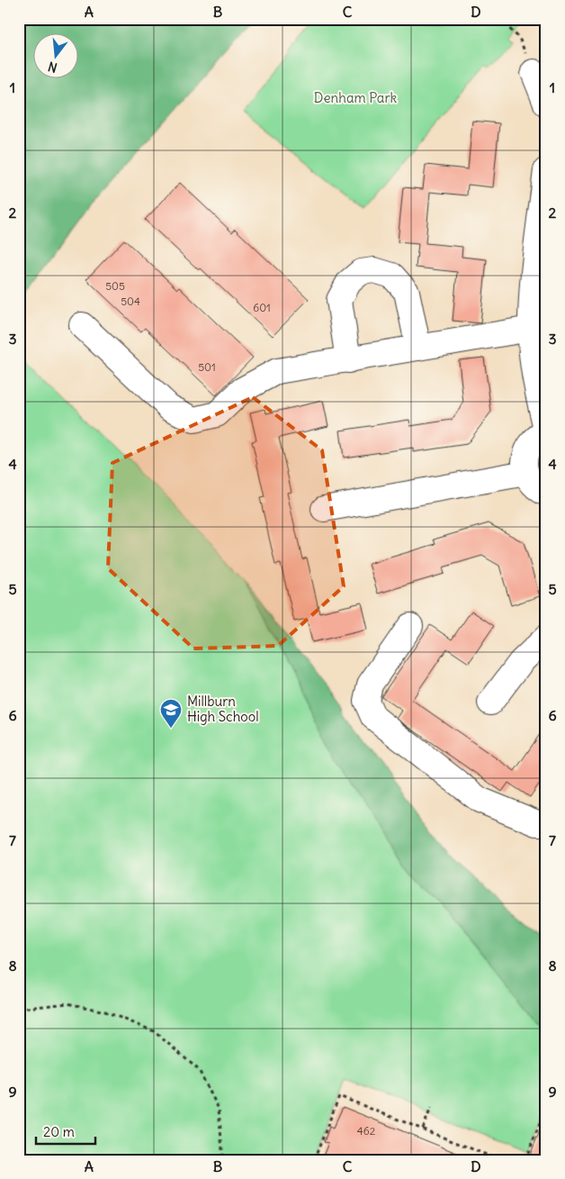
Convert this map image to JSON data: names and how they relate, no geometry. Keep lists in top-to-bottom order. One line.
{"parks":["Denham Park"],"places":{"school or university":["Millburn High School"]},"house_numbers":["505","504","601","501","462"],"scale_bar":"20 m","north":"bottom","grid":{"columns":["A","B","C","D"],"rows":["1","2","3","4","5","6","7","8","9"]}}
